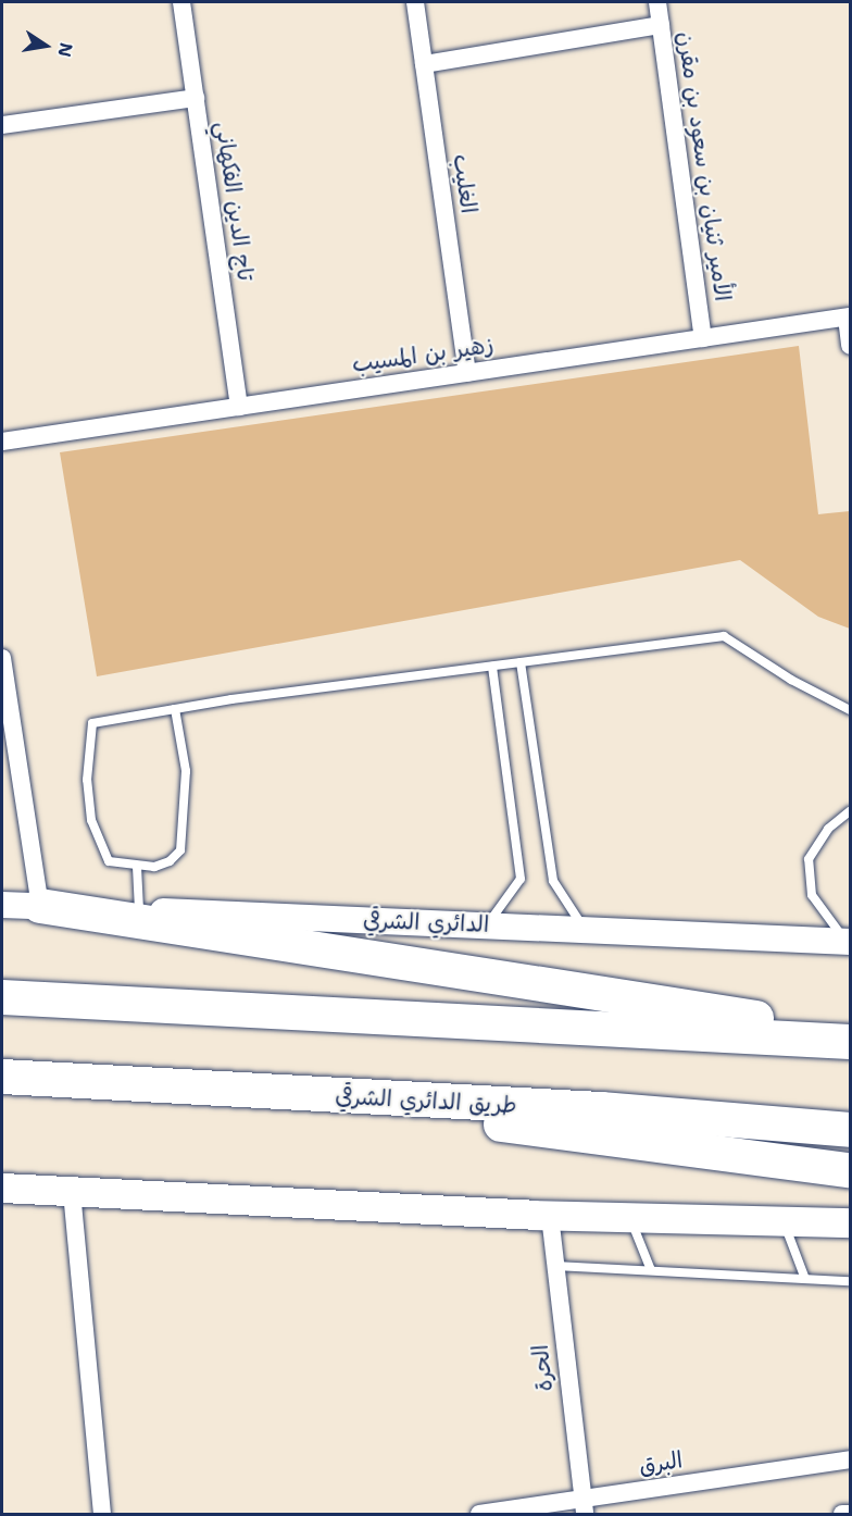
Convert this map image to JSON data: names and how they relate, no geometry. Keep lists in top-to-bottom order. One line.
{"streets":{"highway":["طريق الدائري الشرقي"],"main road":["الدائري الشرقي"],"street":["الأمير ثنيان بن سعود بن مقرن","الغليب","تاج الدين الفكهاني","زهير بن المسيب","الحرة","البرق"]},"crossings":[["الأمير ثنيان بن سعود بن مقرن","زهير بن المسيب"],["الغليب","زهير بن المسيب"],["تاج الدين الفكهاني","زهير بن المسيب"],["الحرة","البرق"]],"north":"right"}
